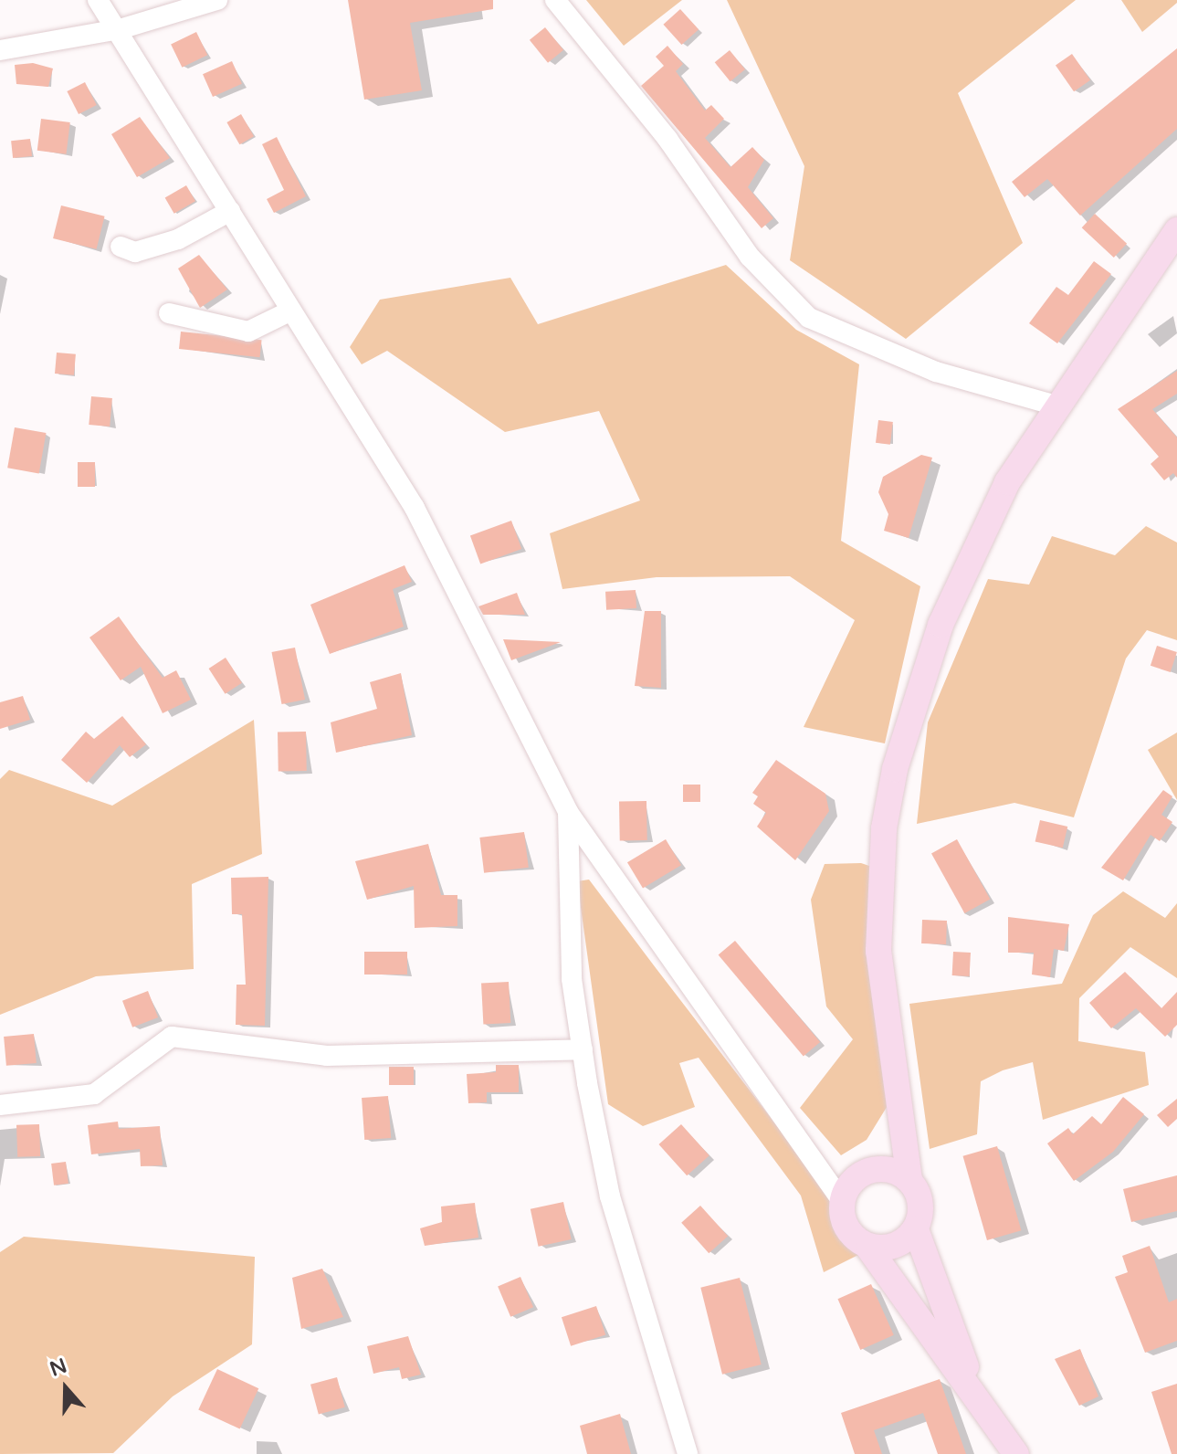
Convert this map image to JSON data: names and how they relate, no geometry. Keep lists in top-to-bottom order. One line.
{"north":"top"}
